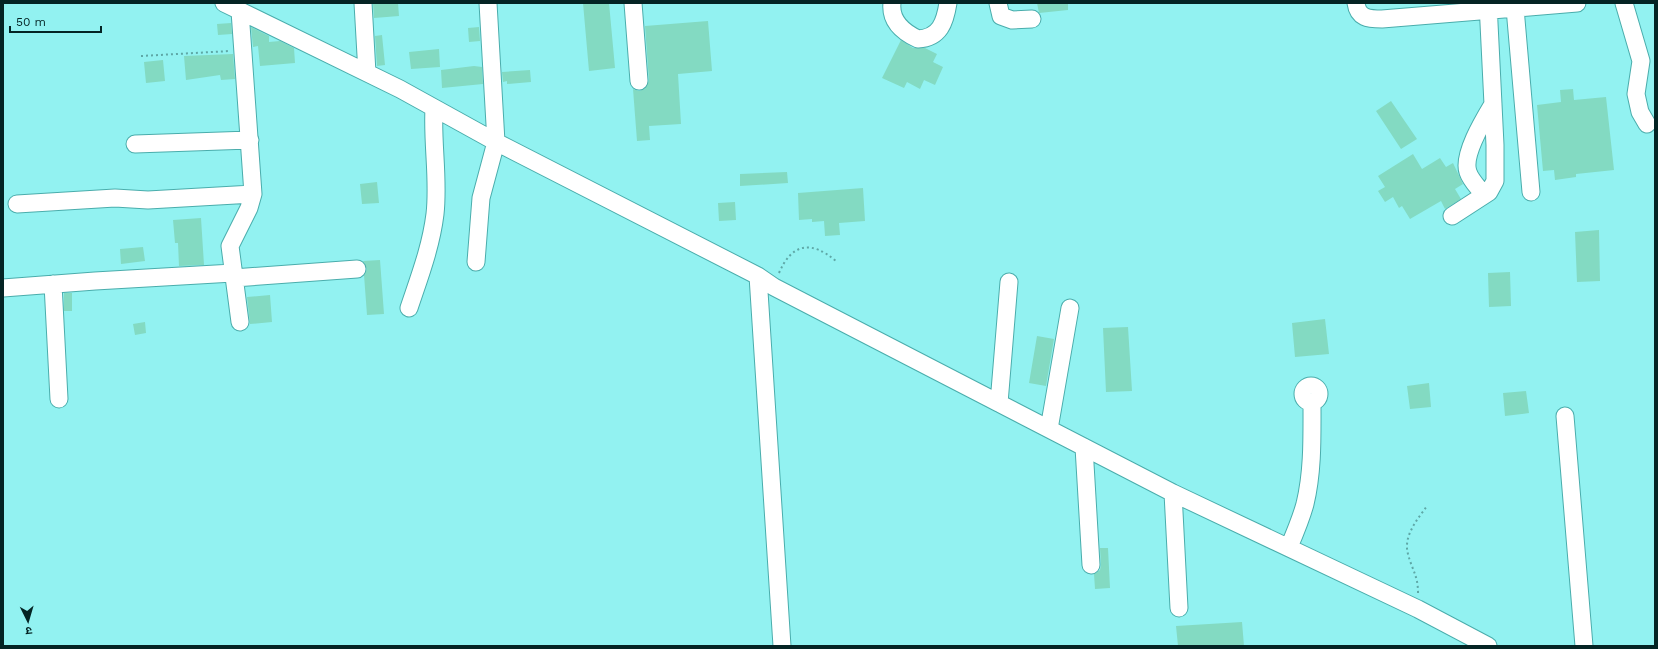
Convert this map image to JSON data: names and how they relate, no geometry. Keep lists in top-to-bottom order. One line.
{"scale_bar":"50 m","north":"bottom"}
